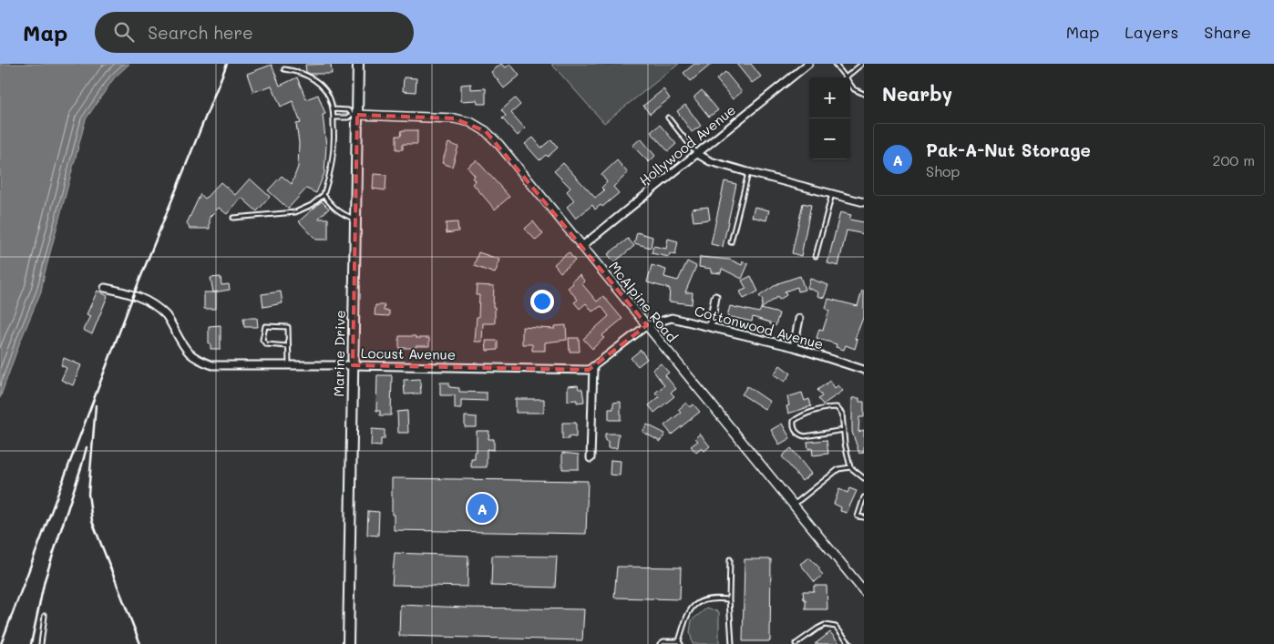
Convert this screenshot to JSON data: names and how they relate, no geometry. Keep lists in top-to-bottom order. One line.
{"streets":{"main road":["Marine Drive"],"street":["Hollywood Avenue","McAlpine Road","Cottonwood Avenue","Locust Avenue"]},"crossings":[["Hollywood Avenue","McAlpine Road"],["McAlpine Road","Cottonwood Avenue"],["McAlpine Road","Marine Drive"],["McAlpine Road","Locust Avenue"],["Cottonwood Avenue","Locust Avenue"],["Marine Drive","Locust Avenue"]],"page":{"header":"Map","search":"Search here","nav":["Map","Layers","Share"],"heading":"Nearby","map_buttons":["+","−"],"list":[{"mark":"A","name":"Pak-A-Nut Storage","note":"Shop","value":"200 m"}],"pins":"A"}}
